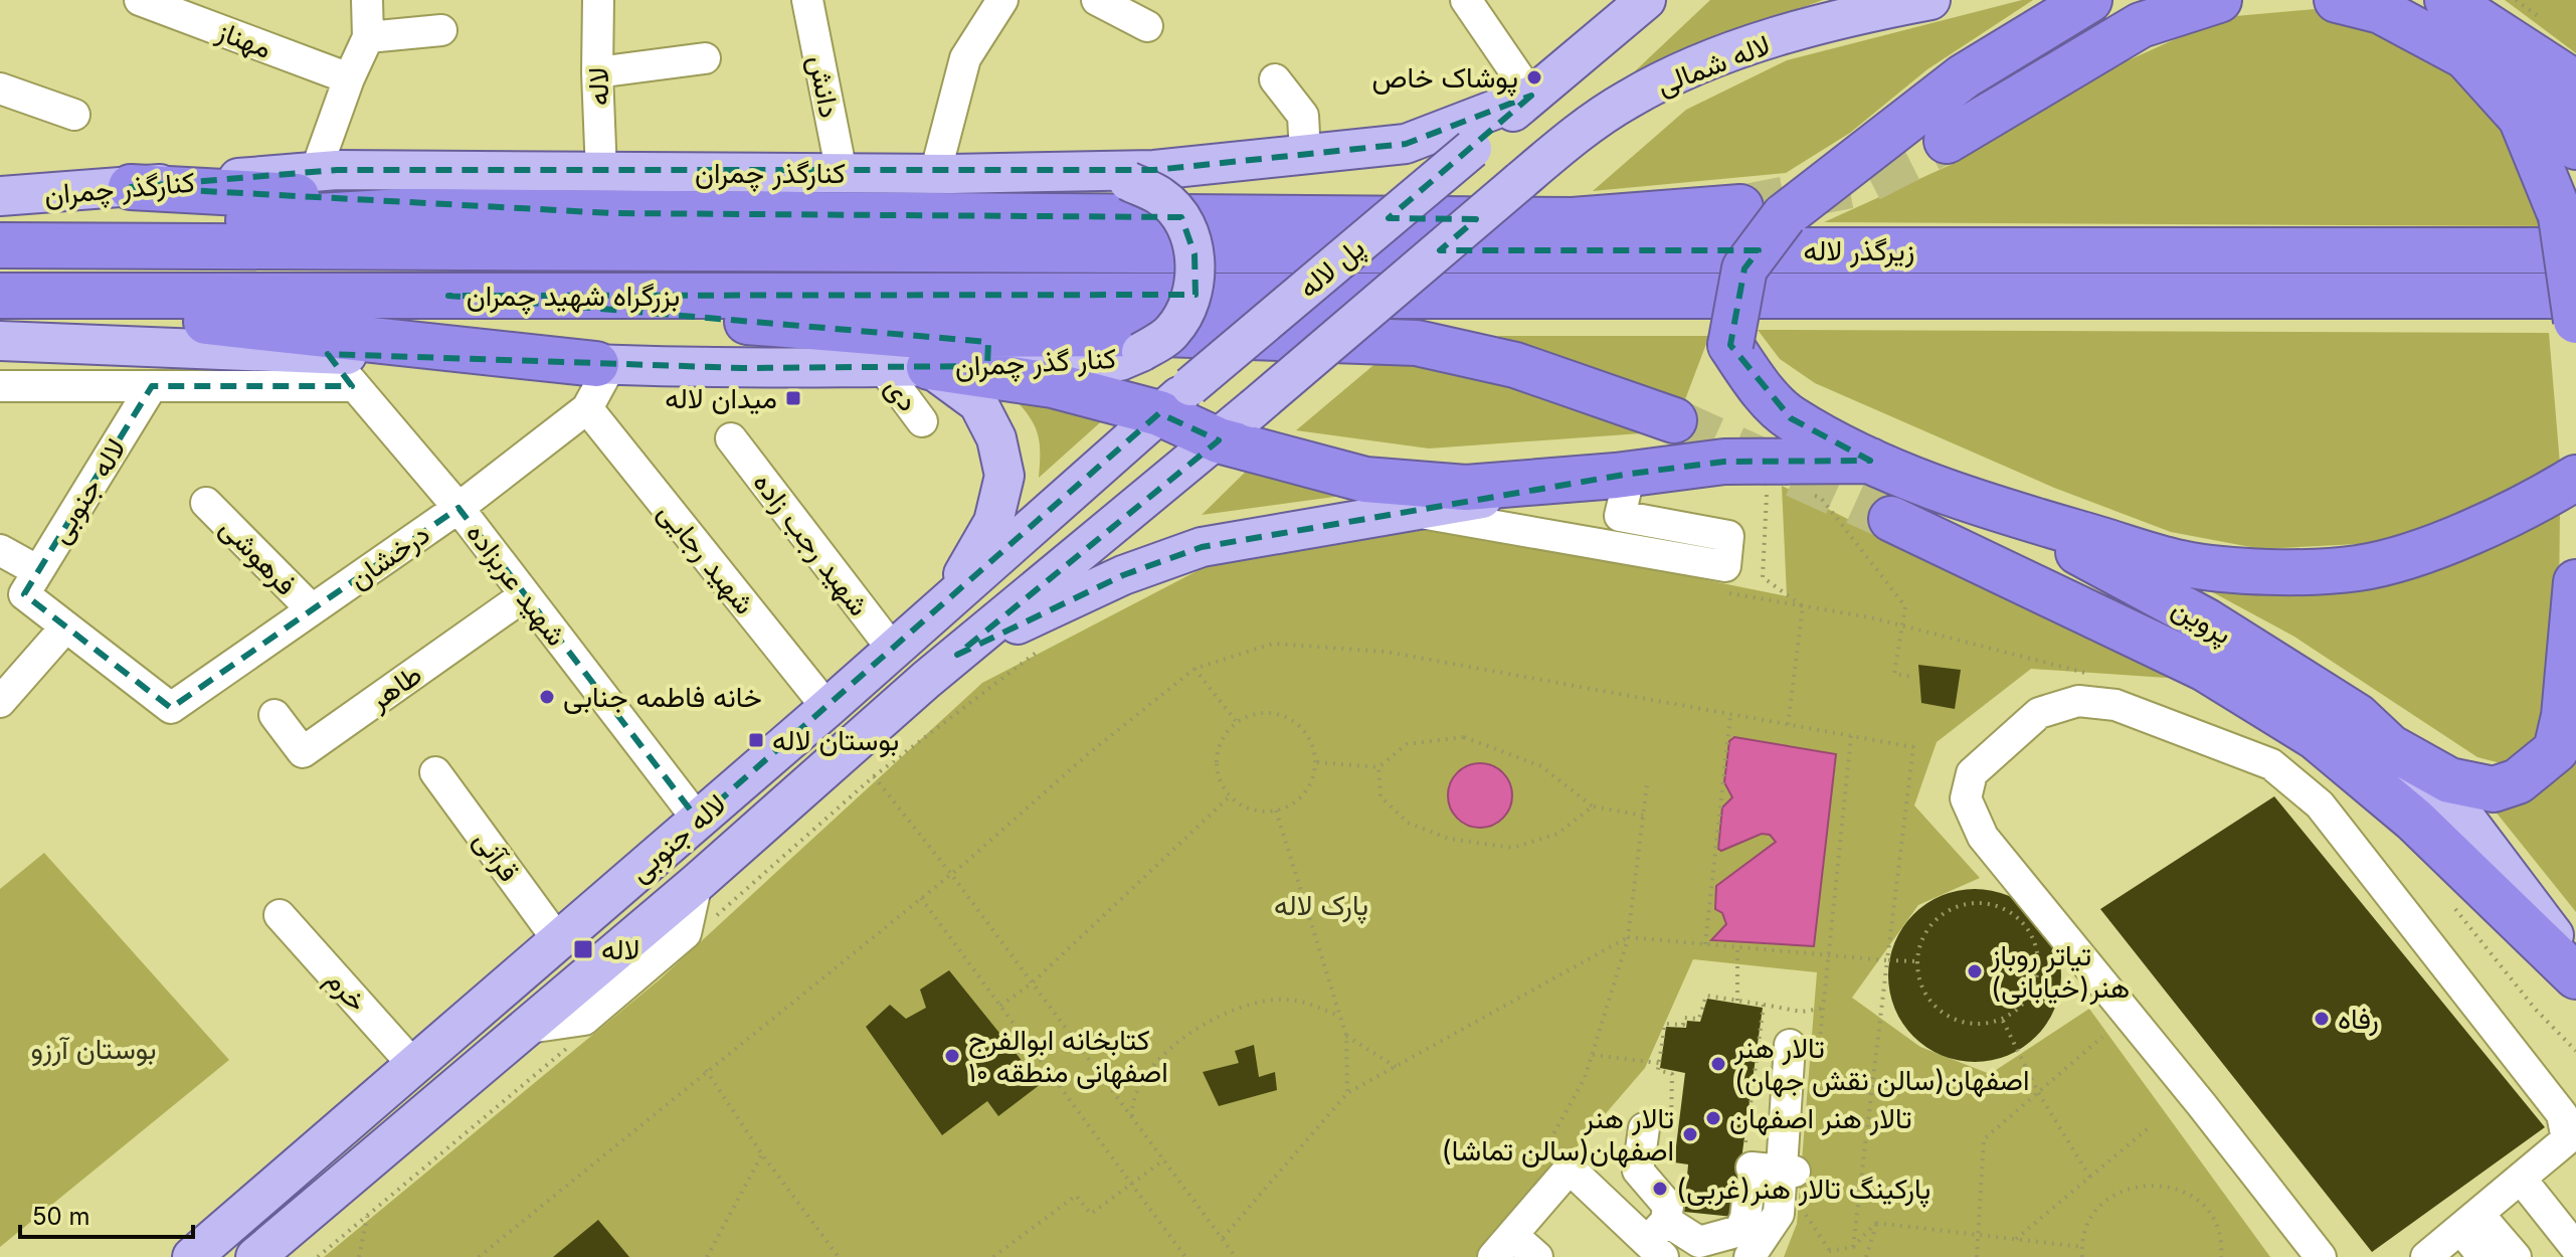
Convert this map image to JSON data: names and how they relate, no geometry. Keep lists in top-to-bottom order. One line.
{"streets":{"highway":["زیرگذر لاله","بزرگراه شهید چمران","پروین"],"main road":["لاله شمالی","کنارگذر چمران","پل لاله","کنار گذر چمران","لاله جنوبی"],"street":["مهناز","لاله","دانش","دی","شهید رجب زاده","فرهوشی","درخشان","شهید رجایی","شهید عربزاده","طاهر","قرآنی","خرم"]},"crossings":[["لاله شمالی","پل لاله"],["لاله","کنارگذر چمران"],["دانش","کنارگذر چمران"],["کنارگذر چمران","پل لاله"],["کنارگذر چمران","کنار گذر چمران"],["زیرگذر لاله","بزرگراه شهید چمران"],["پل لاله","لاله جنوبی"],["لاله جنوبی","شهید رجب زاده"],["لاله جنوبی","شهید رجایی"],["لاله جنوبی","شهید عربزاده"],["لاله جنوبی","قرآنی"],["لاله جنوبی","خرم"],["فرهوشی","درخشان"],["درخشان","شهید رجایی"],["درخشان","شهید عربزاده"],["شهید عربزاده","طاهر"]],"parks":["پارک لاله","بوستان آرزو"],"places":{"other":["پوشاک خاص","خانه فاطمه جنابی","تیاتر روباز هنر(خیابانی)","رفاه","کتابخانه ابوالفرج اصفهانی منطقه ۱۰","تالار هنر اصفهان(سالن نقش جهان)","تالار هنر اصفهان","تالار هنر اصفهان(سالن تماشا)","پارکینگ تالار هنر(غربی)"],"transit":["میدان لاله","بوستان لاله","لاله"]},"scale_bar":"50 m"}
